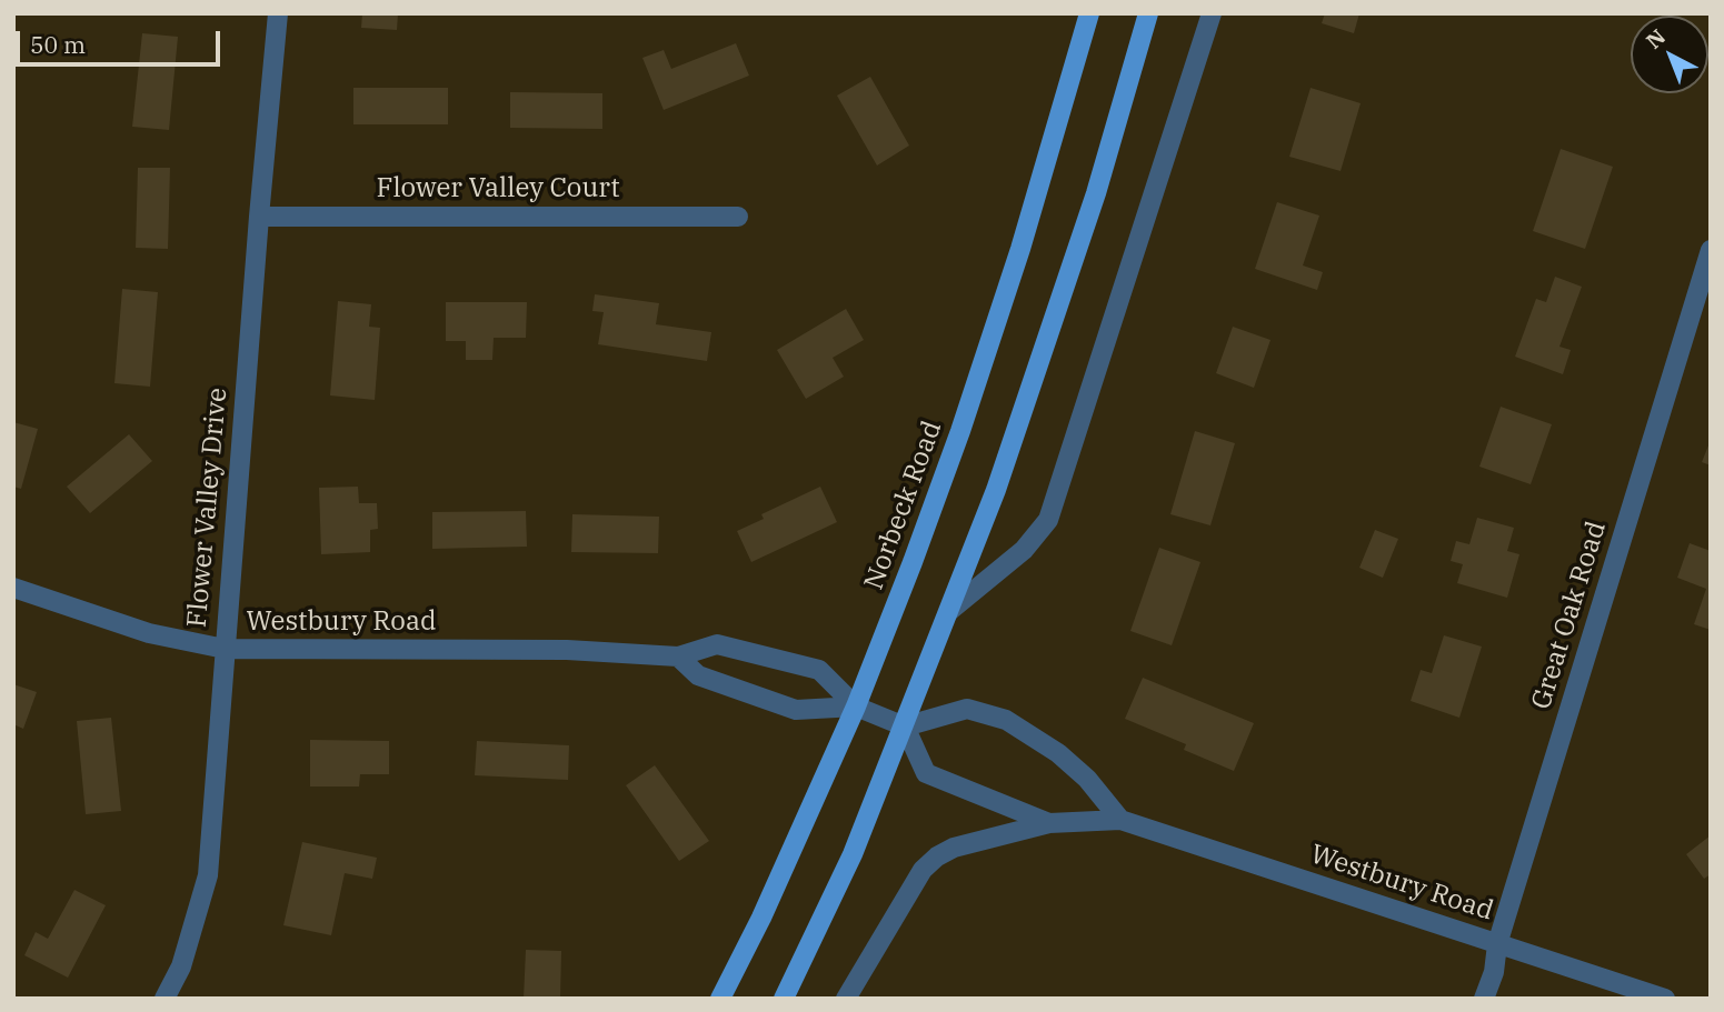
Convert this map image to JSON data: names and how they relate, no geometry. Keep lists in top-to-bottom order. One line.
{"streets":{"main road":["Norbeck Road"],"street":["Flower Valley Court","Flower Valley Drive","Great Oak Road","Westbury Road"]},"crossings":[["Flower Valley Court","Flower Valley Drive"],["Norbeck Road","Westbury Road"],["Flower Valley Drive","Westbury Road"],["Great Oak Road","Westbury Road"]],"scale_bar":"50 m","north":"top left"}
